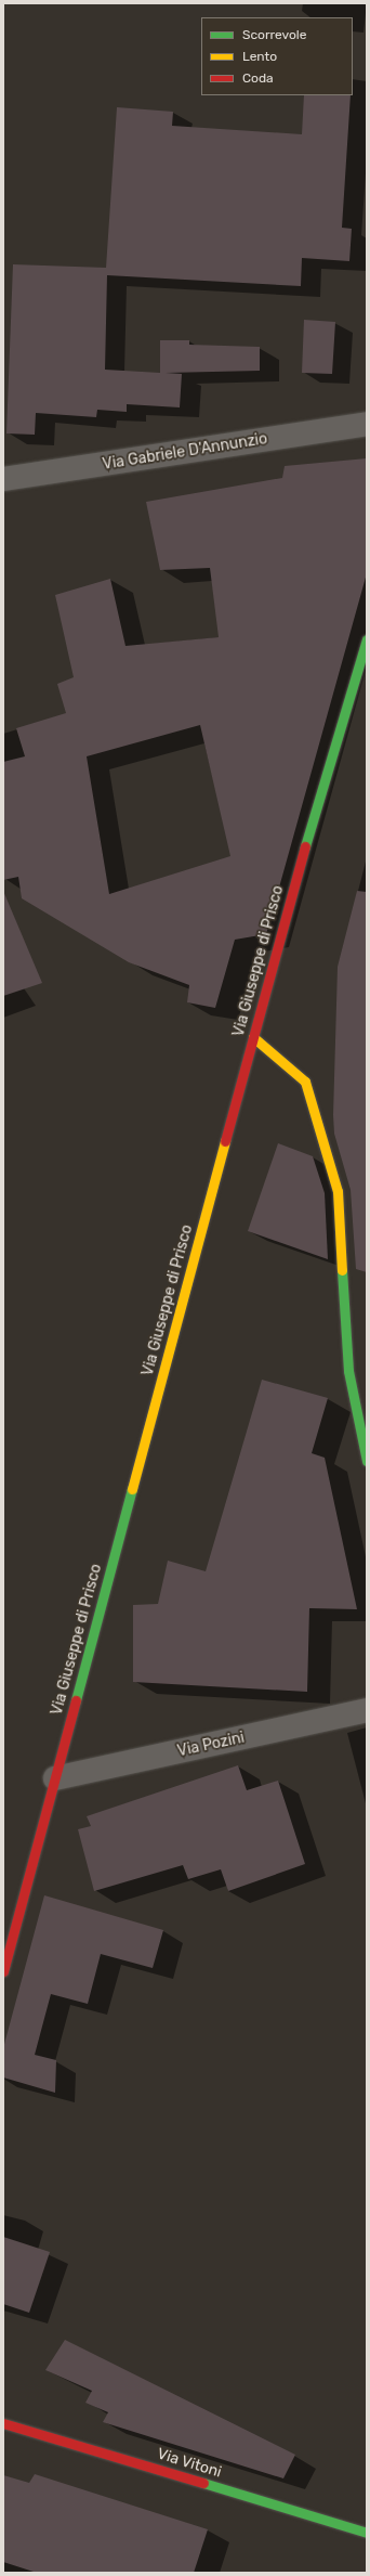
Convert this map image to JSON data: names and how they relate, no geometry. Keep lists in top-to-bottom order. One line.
{"streets":{"main road":["Via Giuseppe di Prisco","Via Vitoni"],"street":["Via Gabriele D'Annunzio","Via Pozini"]},"crossings":[["Via Giuseppe di Prisco","Via Pozini"]],"legend":["Scorrevole","Lento","Coda"]}
